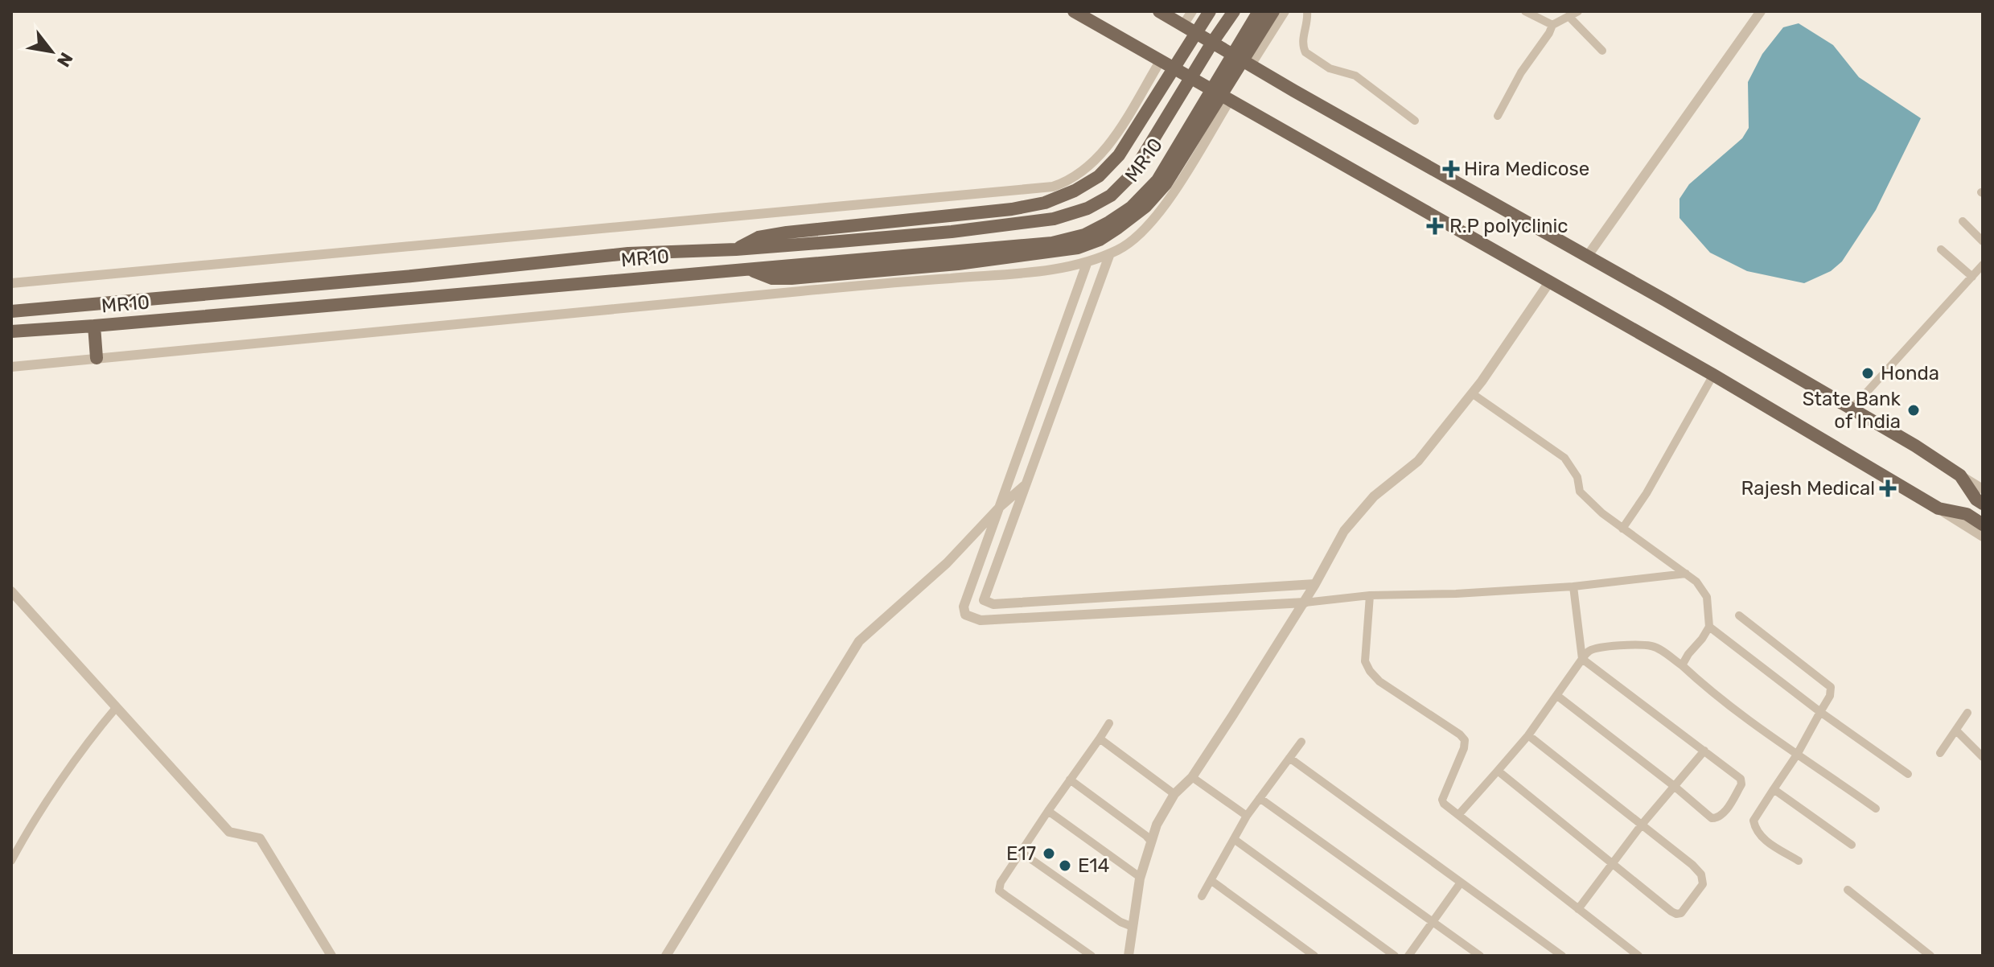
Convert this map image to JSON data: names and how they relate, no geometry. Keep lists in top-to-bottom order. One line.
{"streets":{"main road":["MR10"]},"places":{"health":["Hira Medicose","R.P polyclinic","Rajesh Medical"],"other":["Honda","State Bank of India","E17","E14"]},"north":"bottom right"}
